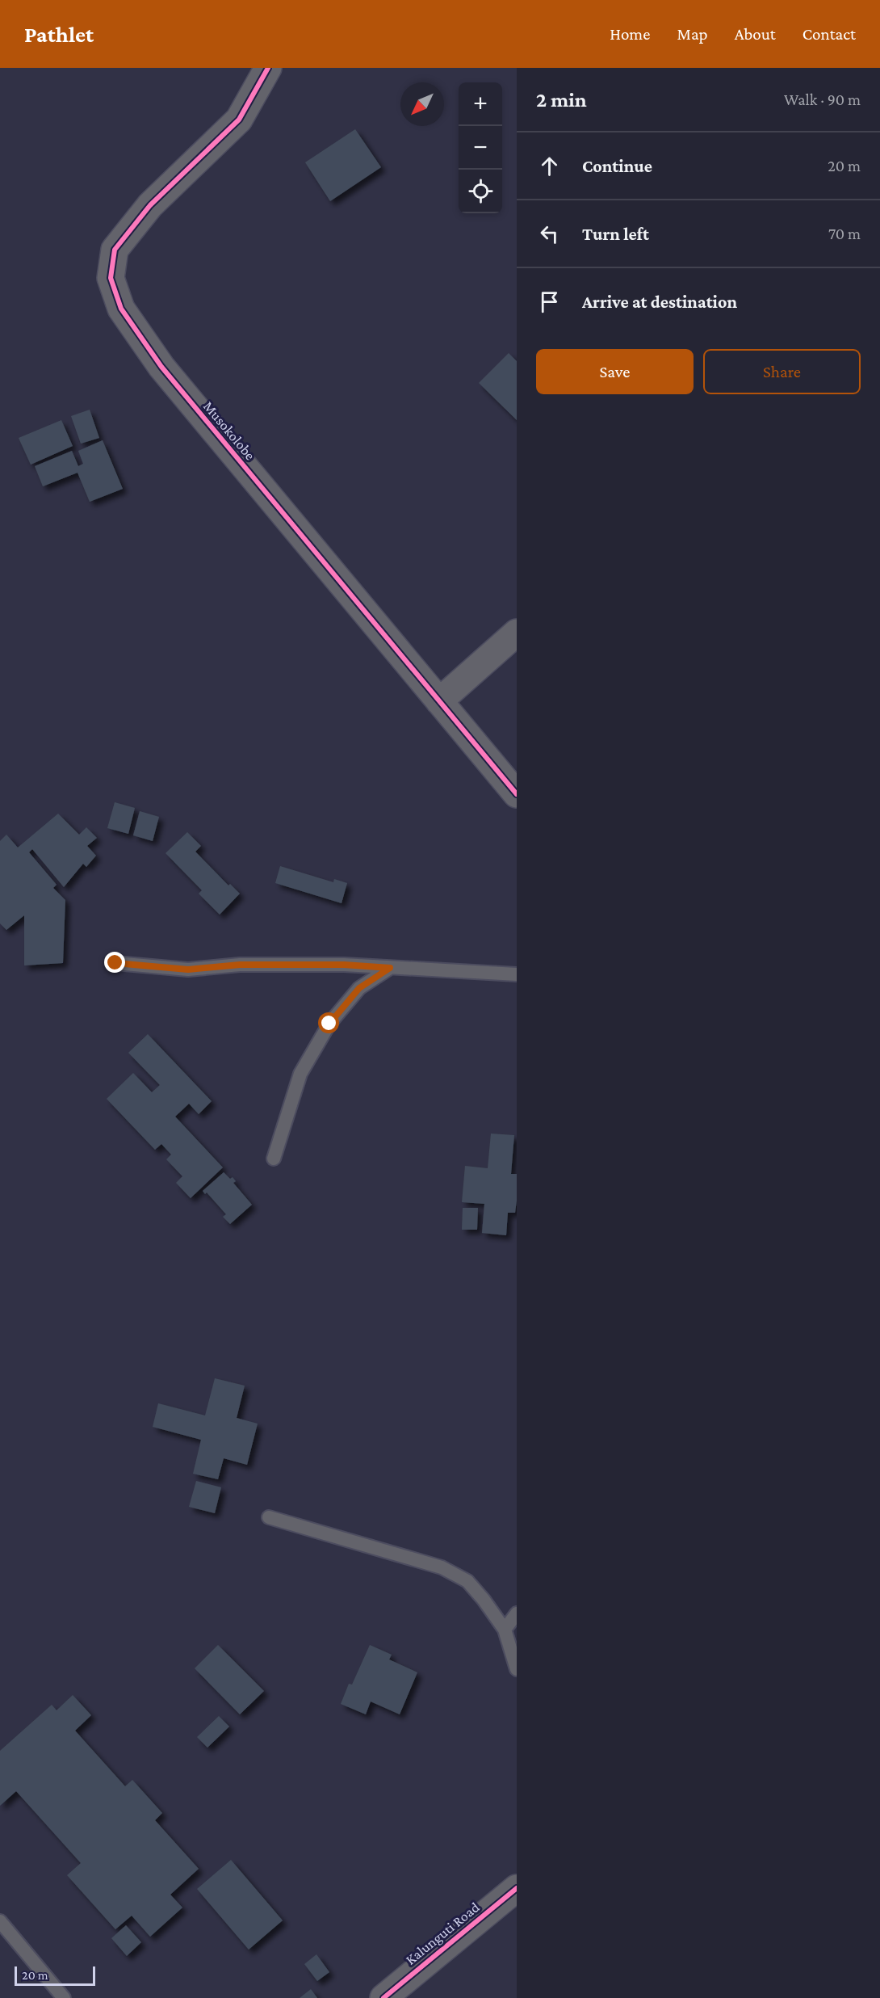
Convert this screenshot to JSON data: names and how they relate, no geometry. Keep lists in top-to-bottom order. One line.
{"streets":{"street":["Musokolobe","Kalunguti Road"]},"scale_bar":"20 m","north":"bottom left","page":{"header":"Pathlet","nav":["Home","Map","About","Contact"],"heading":["2 min","Walk · 90 m"],"map_buttons":["+","−"],"list":[["Continue","20 m"],["Turn left","70 m"],"Arrive at destination"],"buttons":["Save","Share"],"scale":"20 m"}}
